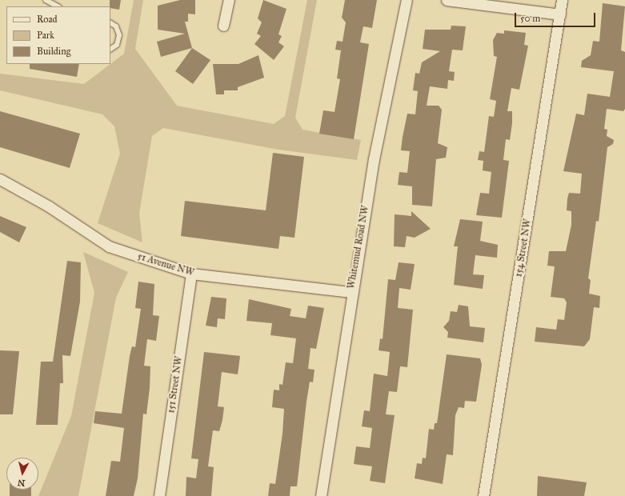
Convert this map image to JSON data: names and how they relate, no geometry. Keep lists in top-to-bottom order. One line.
{"streets":{"street":["Whitemud Road NW","154 Street NW","51 Avenue NW","151 Street NW"]},"crossings":[["Whitemud Road NW","51 Avenue NW"],["51 Avenue NW","151 Street NW"]],"legend":["Road","Park","Building"],"scale_bar":"50 m","north":"bottom"}
